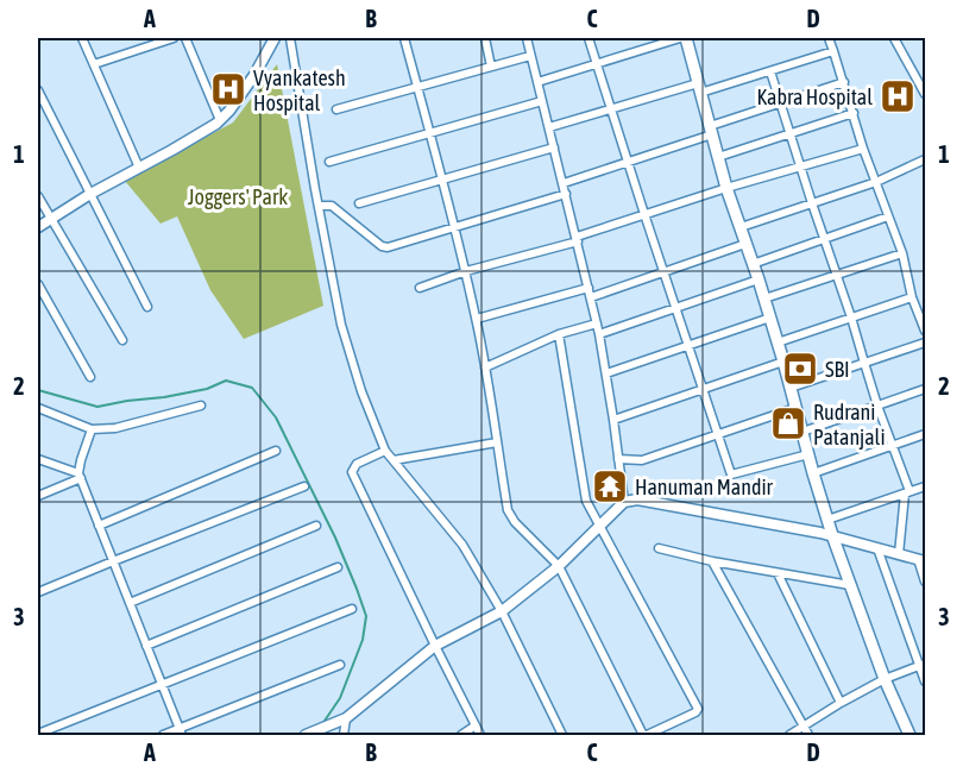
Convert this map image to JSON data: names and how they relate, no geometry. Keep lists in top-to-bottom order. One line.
{"parks":["Joggers' Park"],"places":{"hospital":["Vyankatesh Hospital","Kabra Hospital"],"bank":["SBI"],"shop":["Rudrani Patanjali"],"temple":["Hanuman Mandir"]},"grid":{"columns":["A","B","C","D"],"rows":["1","2","3"]}}
